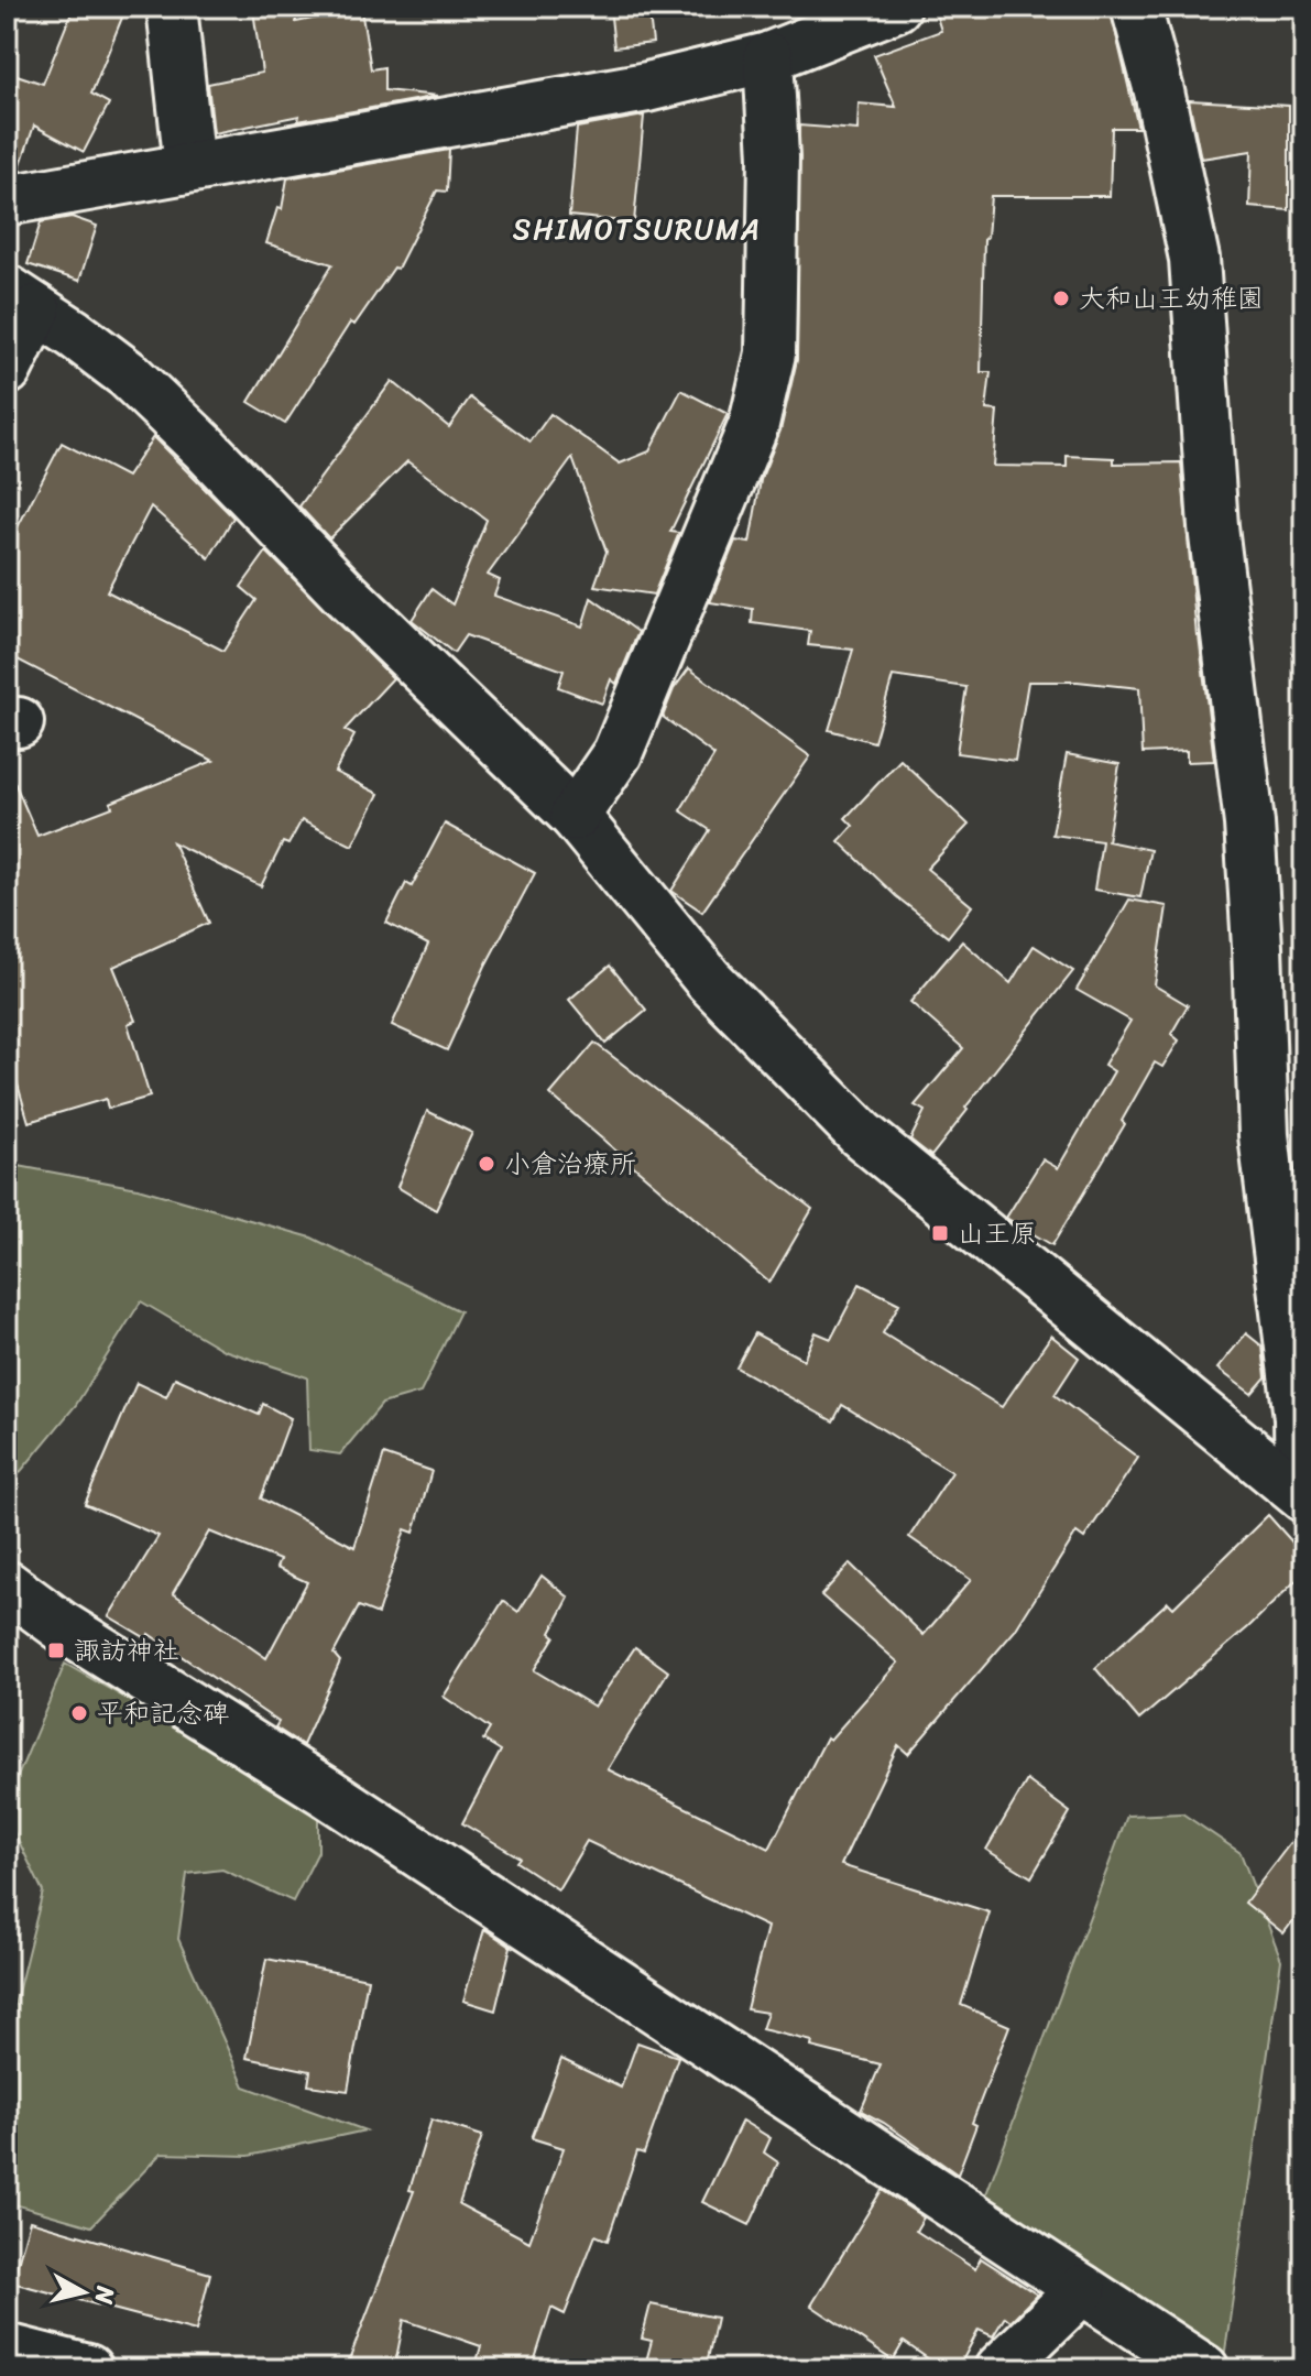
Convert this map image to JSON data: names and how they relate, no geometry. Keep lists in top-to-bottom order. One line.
{"districts":["SHIMOTSURUMA"],"places":{"other":["大和山王幼稚園","小倉治療所","平和記念碑"],"transit":["山王原","諏訪神社"]},"north":"right"}
